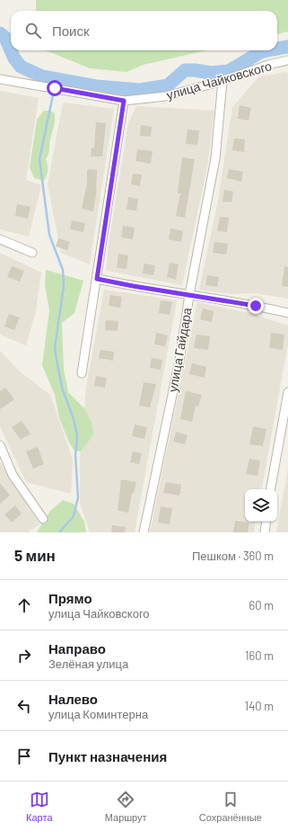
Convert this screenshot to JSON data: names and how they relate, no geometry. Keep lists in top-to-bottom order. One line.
{"streets":{"street":["улица Чайковского","улица Гайдара"]},"crossings":[["улица Чайковского","улица Гайдара"]],"page":{"search":"Поиск","heading":["5 мин","Пешком · 360 m"],"list":[["Прямо","улица Чайковского","60 m"],["Направо","Зелёная улица","160 m"],["Налево","улица Коминтерна","140 m"],"Пункт назначения"],"nav":["Карта","Маршрут","Сохранённые"]}}
